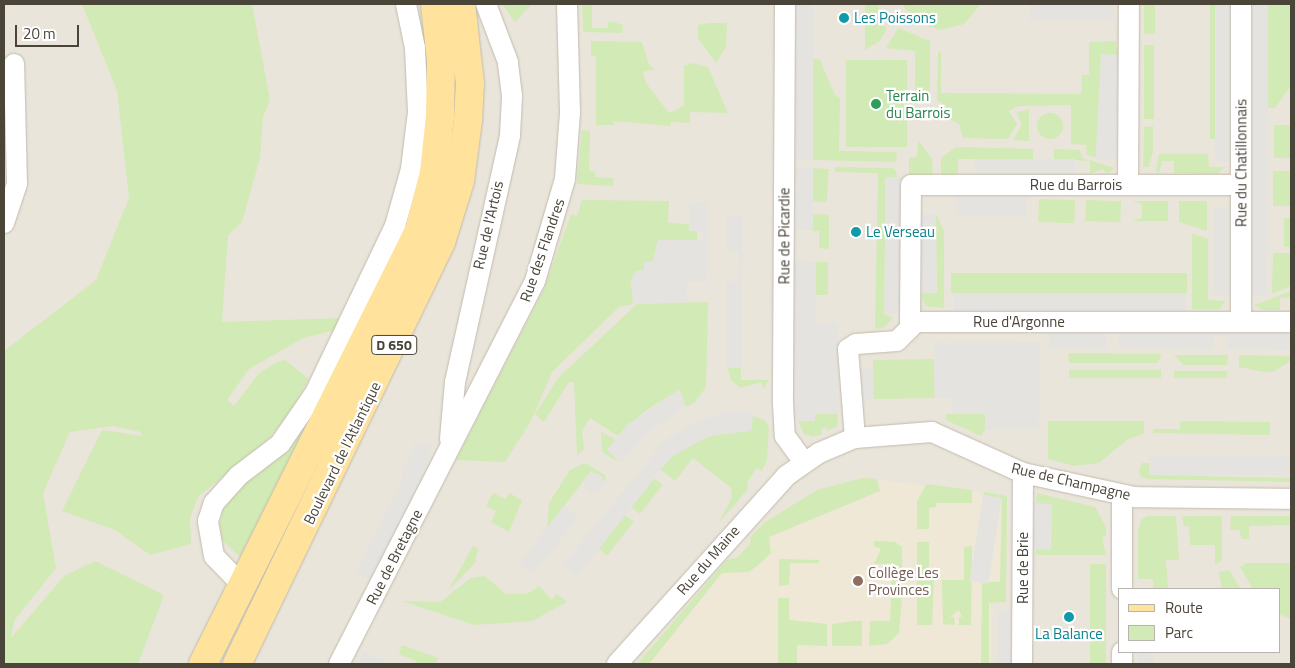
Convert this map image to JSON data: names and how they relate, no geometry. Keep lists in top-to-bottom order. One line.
{"streets":{"main road":["D 650","Boulevard de l'Atlantique"],"street":["Rue du Chatillonnais","Rue du Barrois","Rue de l'Artois","Rue de Picardie","Rue des Flandres","Rue d'Argonne","Rue de Champagne","Rue de Bretagne","Rue du Maine","Rue de Brie"]},"crossings":[["Rue du Chatillonnais","Rue du Barrois"],["Rue du Chatillonnais","Rue d'Argonne"],["Rue du Barrois","Rue d'Argonne"],["Rue de l'Artois","Rue des Flandres"],["Rue de l'Artois","Rue de Bretagne"],["Rue de Picardie","Rue de Champagne"],["Rue de Picardie","Rue du Maine"],["Rue des Flandres","Rue de Bretagne"],["Rue de Champagne","Rue du Maine"],["Rue de Champagne","Rue de Brie"]],"places":["Les Poissons","Terrain du Barrois","Le Verseau","Collège Les Provinces","La Balance"],"legend":["Route","Parc"],"scale_bar":"20 m"}
